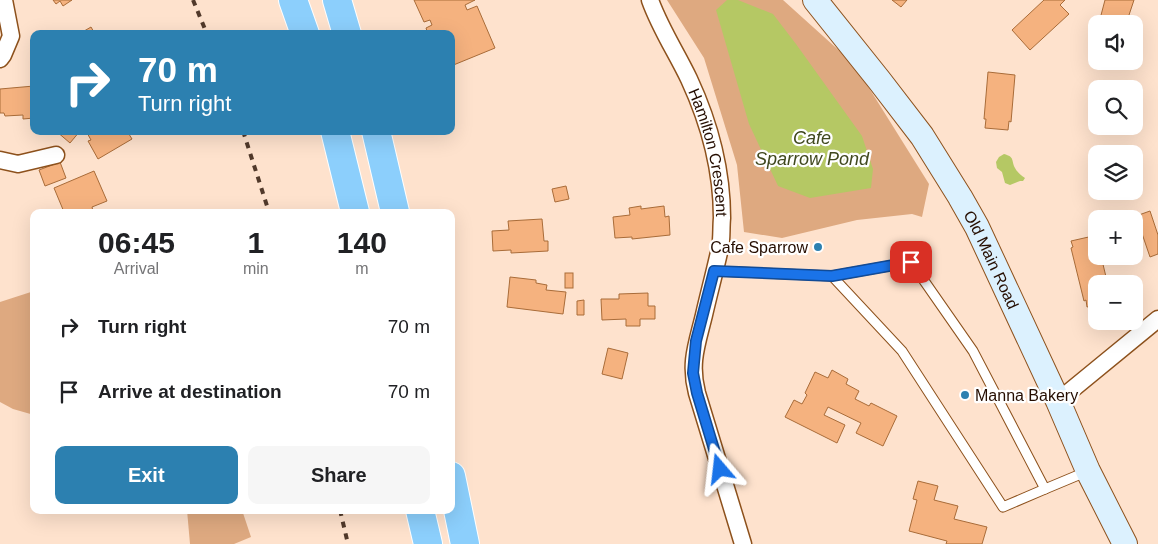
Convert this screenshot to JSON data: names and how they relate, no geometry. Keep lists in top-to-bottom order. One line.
{"streets":{"street":["Hamilton Crescent","Old Main Road"]},"water":["Cafe Sparrow Pond"],"places":["Cafe Sparrow","Manna Bakery"],"page":{"map_buttons":["+","−"],"turn":["70 m","Turn right"],"eta":["06:45","Arrival","1","min","140","m"],"list":[{"name":"Turn right","value":"70 m"},{"name":"Arrive at destination","value":"70 m"}],"buttons":["Exit","Share"]}}
